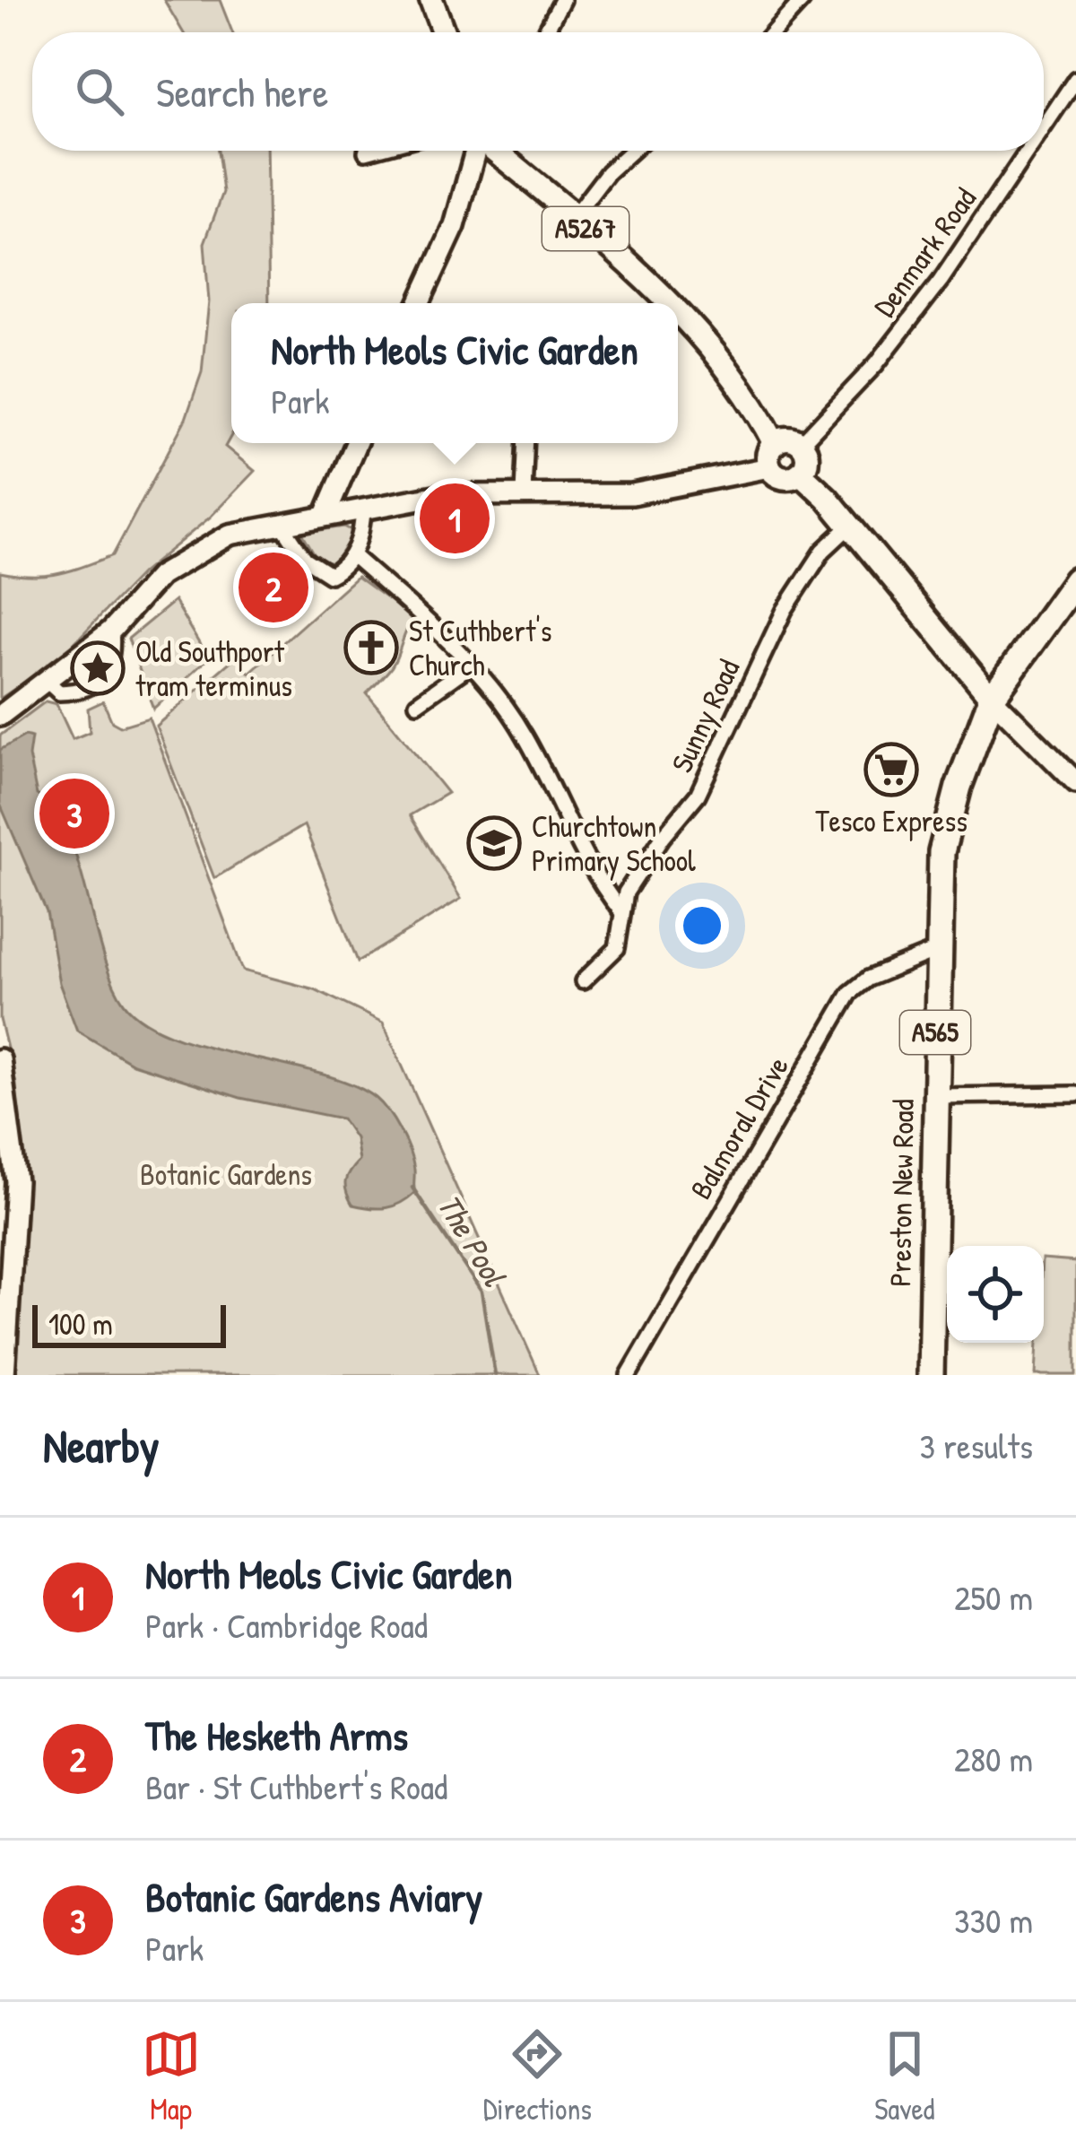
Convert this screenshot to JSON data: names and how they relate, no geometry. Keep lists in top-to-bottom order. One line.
{"streets":{"highway":["A565","Preston New Road"],"main road":["A5267"],"street":["Denmark Road","Sunny Road","Balmoral Drive"]},"crossings":[["A5267","Denmark Road"],["Balmoral Drive","Preston New Road"]],"water":["The Pool"],"parks":["Botanic Gardens"],"places":{"church":["St Cuthbert's Church"],"place":["Old Southport tram terminus"],"supermarket":["Tesco Express"],"school or university":["Churchtown Primary School"]},"scale_bar":"100 m","page":{"search":"Search here","popup":["North Meols Civic Garden","Park"],"pins":["1","2","3"],"scale":"100 m","heading":["Nearby","3 results"],"list":[{"mark":"1","name":"North Meols Civic Garden","note":"Park · Cambridge Road","value":"250 m"},{"mark":"2","name":"The Hesketh Arms","note":"Bar · St Cuthbert's Road","value":"280 m"},{"mark":"3","name":"Botanic Gardens Aviary","note":"Park","value":"330 m"}],"nav":["Map","Directions","Saved"]}}
